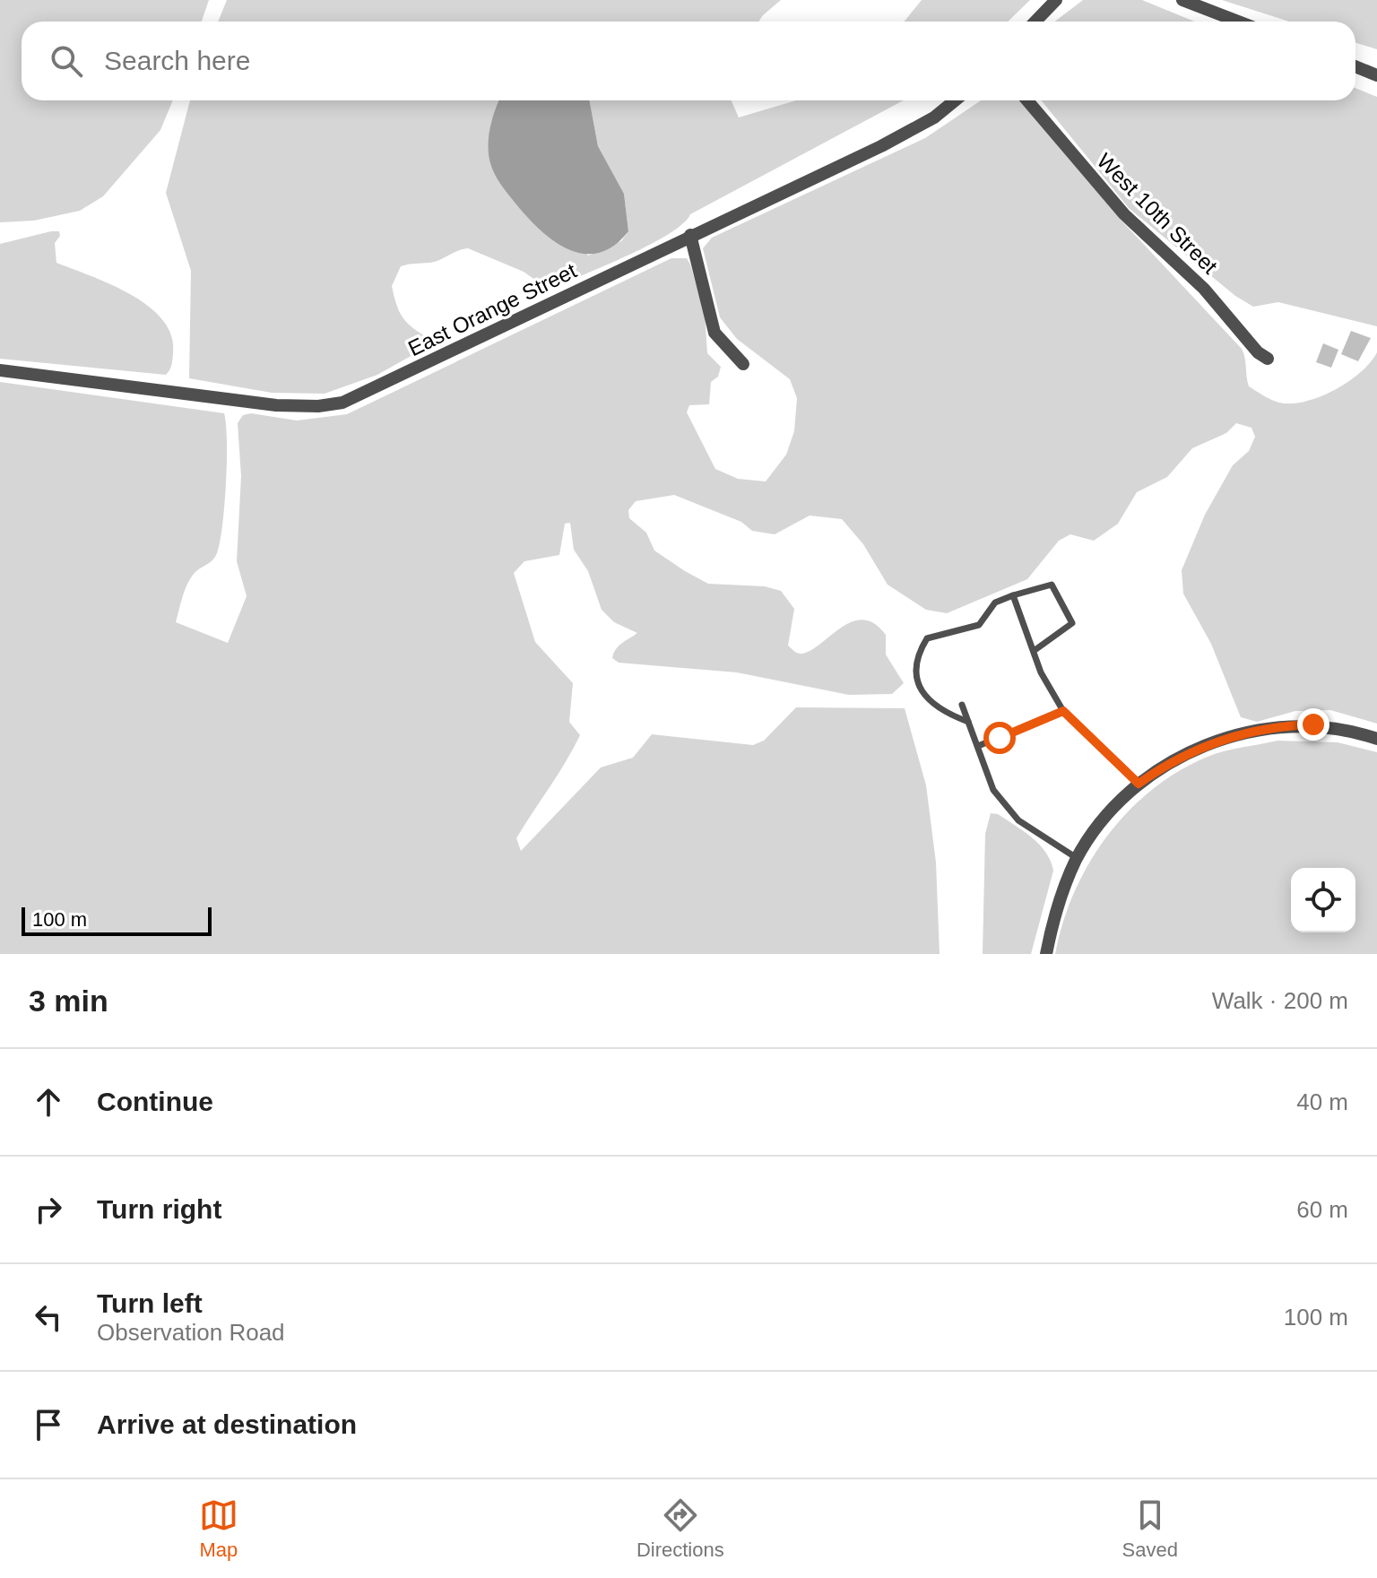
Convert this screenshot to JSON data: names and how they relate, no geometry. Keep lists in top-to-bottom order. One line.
{"streets":{"street":["West 10th Street","East Orange Street"]},"scale_bar":"100 m","page":{"search":"Search here","scale":"100 m","heading":["3 min","Walk · 200 m"],"list":[["Continue","40 m"],["Turn right","60 m"],["Turn left","Observation Road","100 m"],"Arrive at destination"],"nav":["Map","Directions","Saved"]}}
